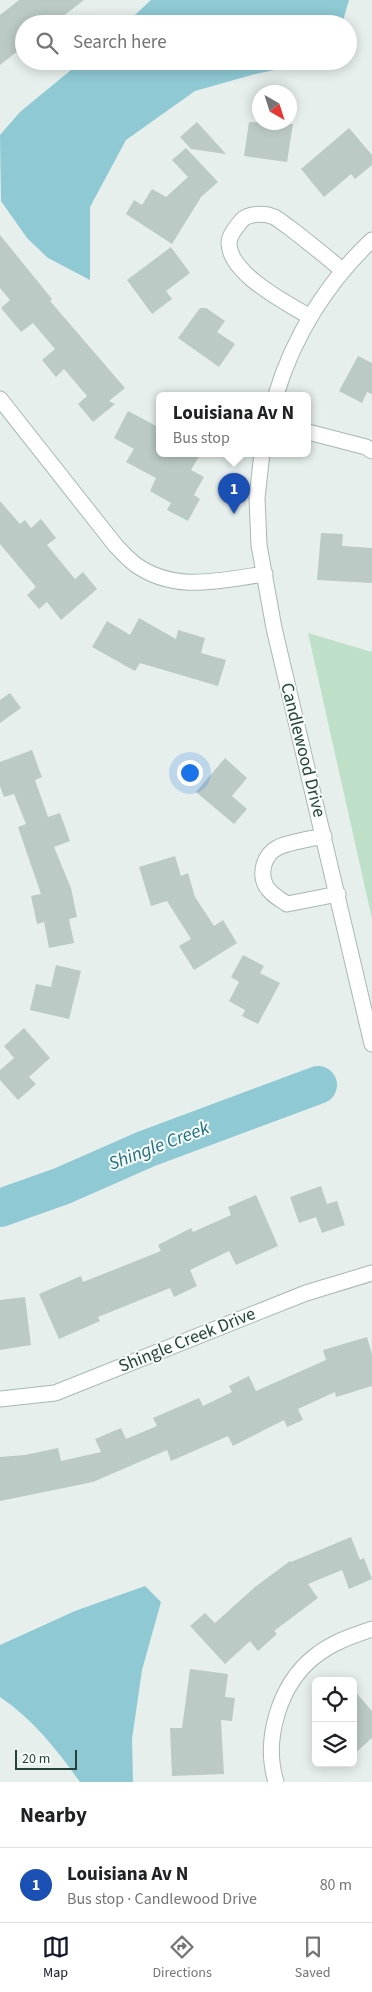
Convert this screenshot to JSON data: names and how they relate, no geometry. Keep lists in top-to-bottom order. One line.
{"streets":{"street":["Candlewood Drive","Shingle Creek Drive"]},"water":["Shingle Creek"],"scale_bar":"20 m","north":"bottom right","page":{"search":"Search here","popup":["Louisiana Av N","Bus stop"],"pins":"1","scale":"20 m","heading":"Nearby","list":[{"mark":"1","name":"Louisiana Av N","note":"Bus stop · Candlewood Drive","value":"80 m"}],"nav":["Map","Directions","Saved"]}}
